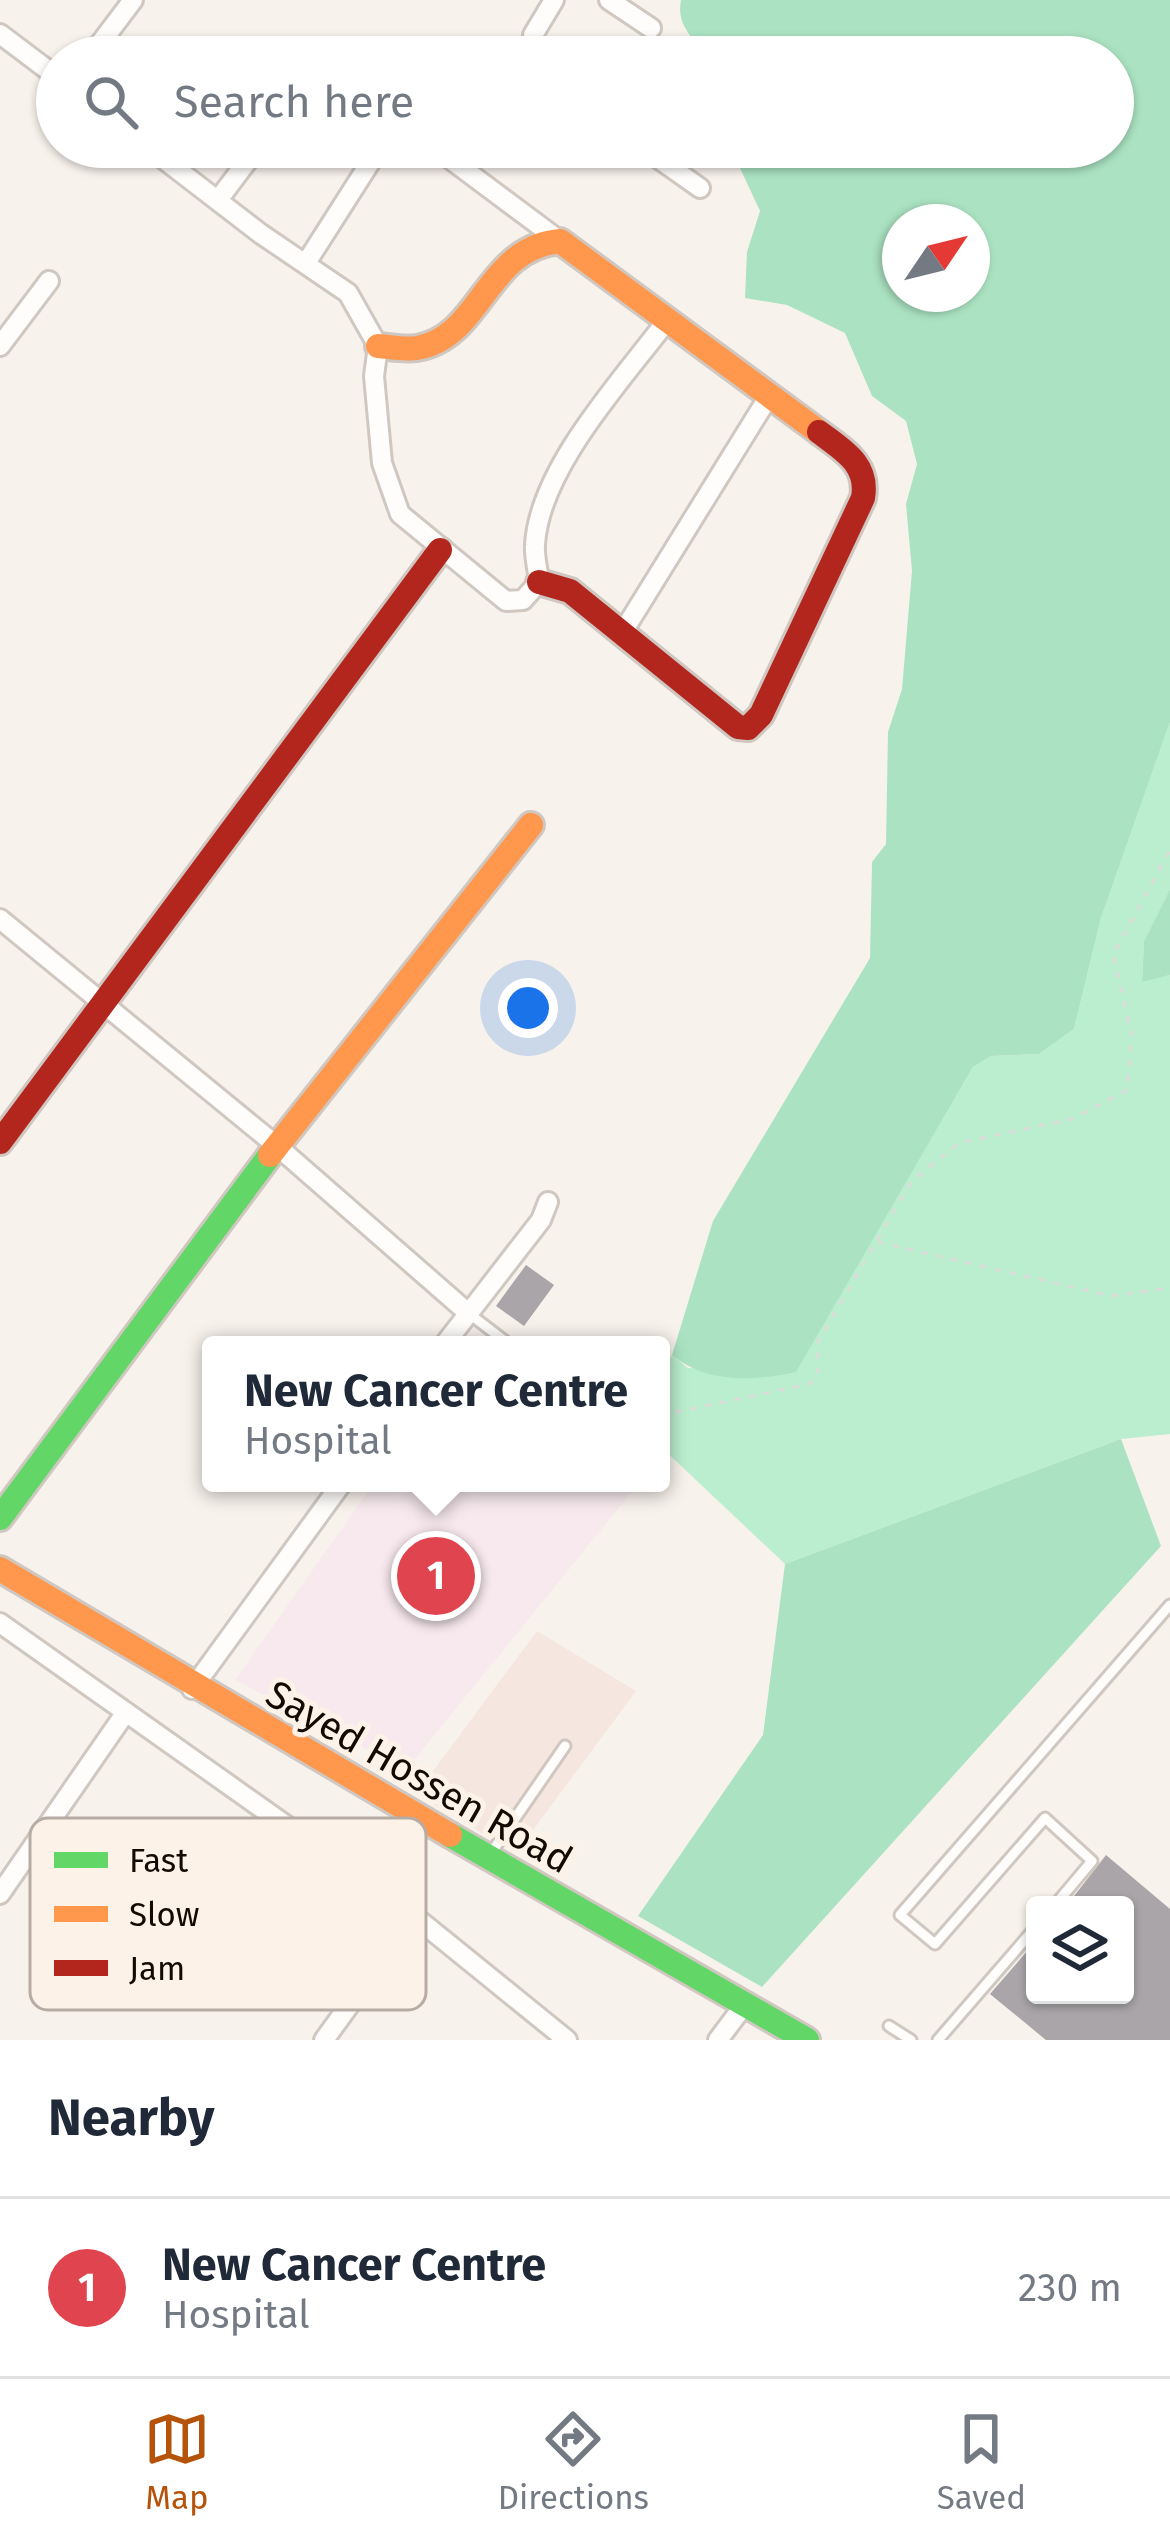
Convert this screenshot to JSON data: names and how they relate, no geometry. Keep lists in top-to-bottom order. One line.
{"streets":{"street":["Sayed Hossen Road"]},"legend":["Fast","Slow","Jam"],"north":"top right","page":{"search":"Search here","popup":["New Cancer Centre","Hospital"],"pins":"1","heading":"Nearby","list":[{"mark":"1","name":"New Cancer Centre","note":"Hospital","value":"230 m"}],"nav":["Map","Directions","Saved"]}}
